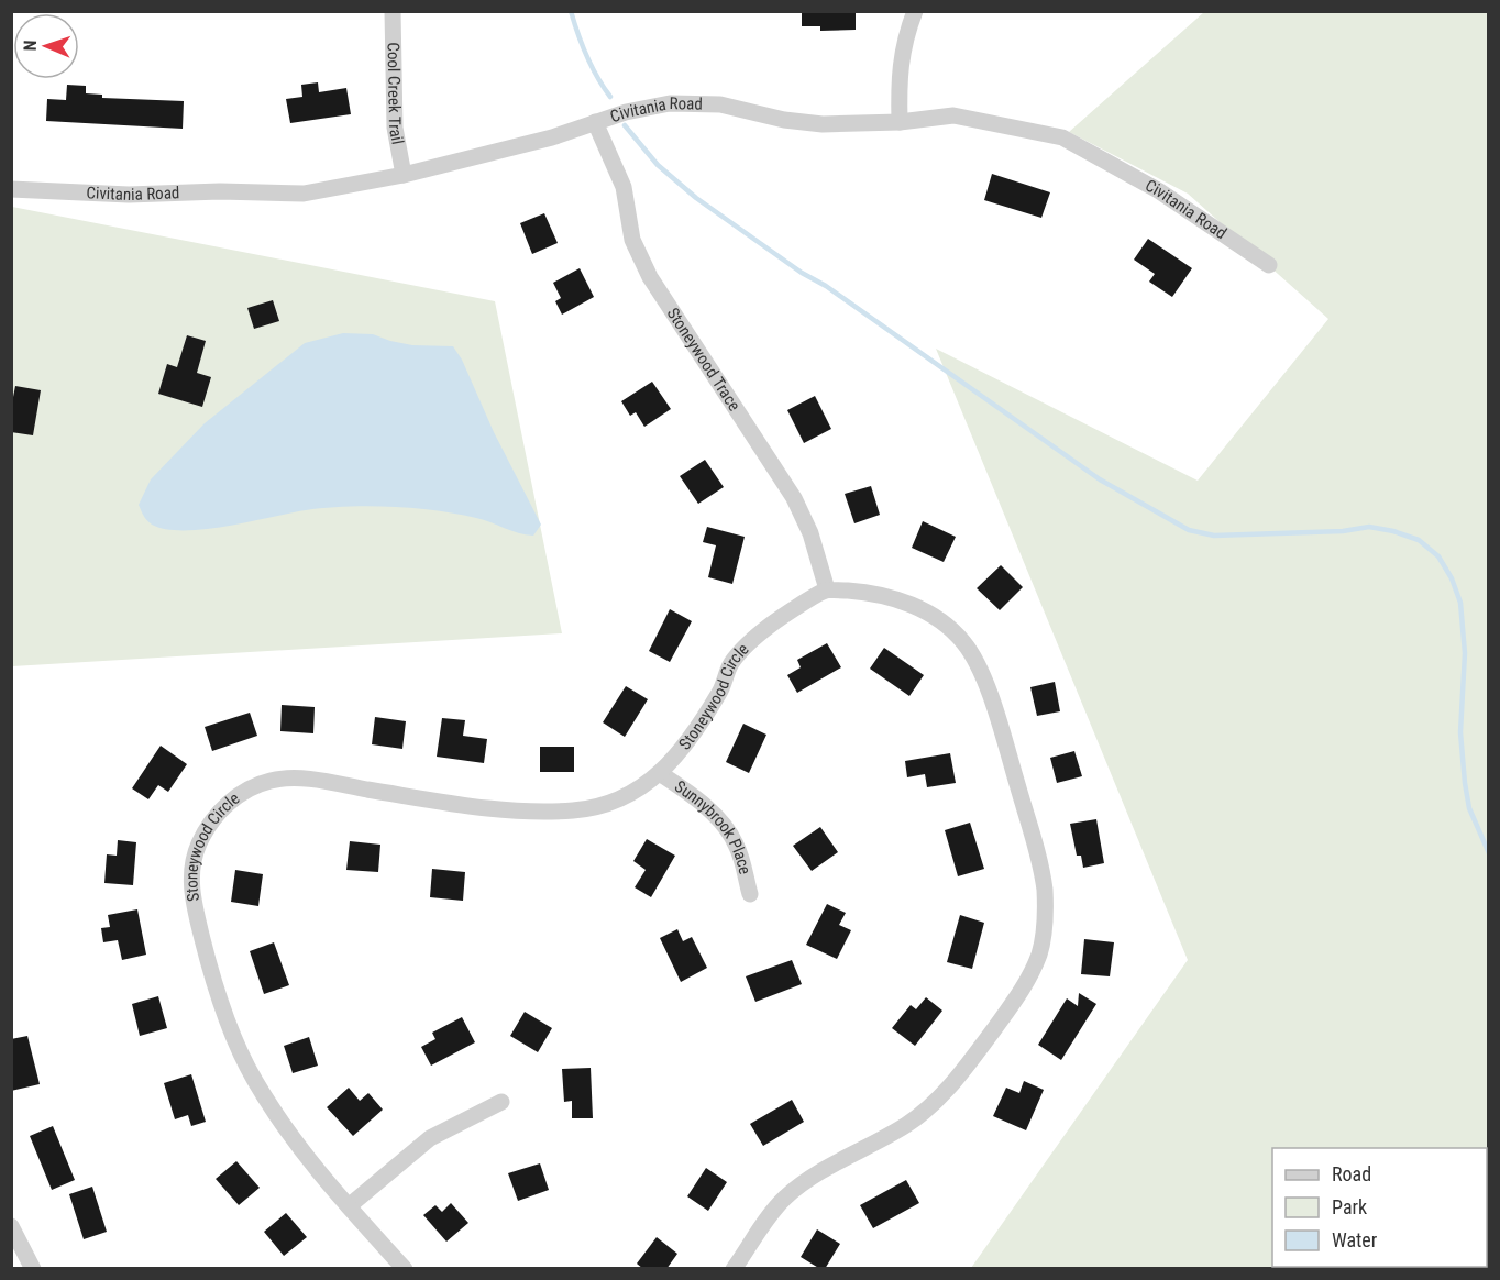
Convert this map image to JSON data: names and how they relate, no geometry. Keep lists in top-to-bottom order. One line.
{"streets":{"street":["Cool Creek Trail","Civitania Road","Stoneywood Trace","Stoneywood Circle","Sunnybrook Place"]},"crossings":[["Cool Creek Trail","Civitania Road"],["Civitania Road","Stoneywood Trace"],["Stoneywood Trace","Stoneywood Circle"],["Stoneywood Circle","Sunnybrook Place"]],"legend":["Road","Park","Water"],"north":"left"}
